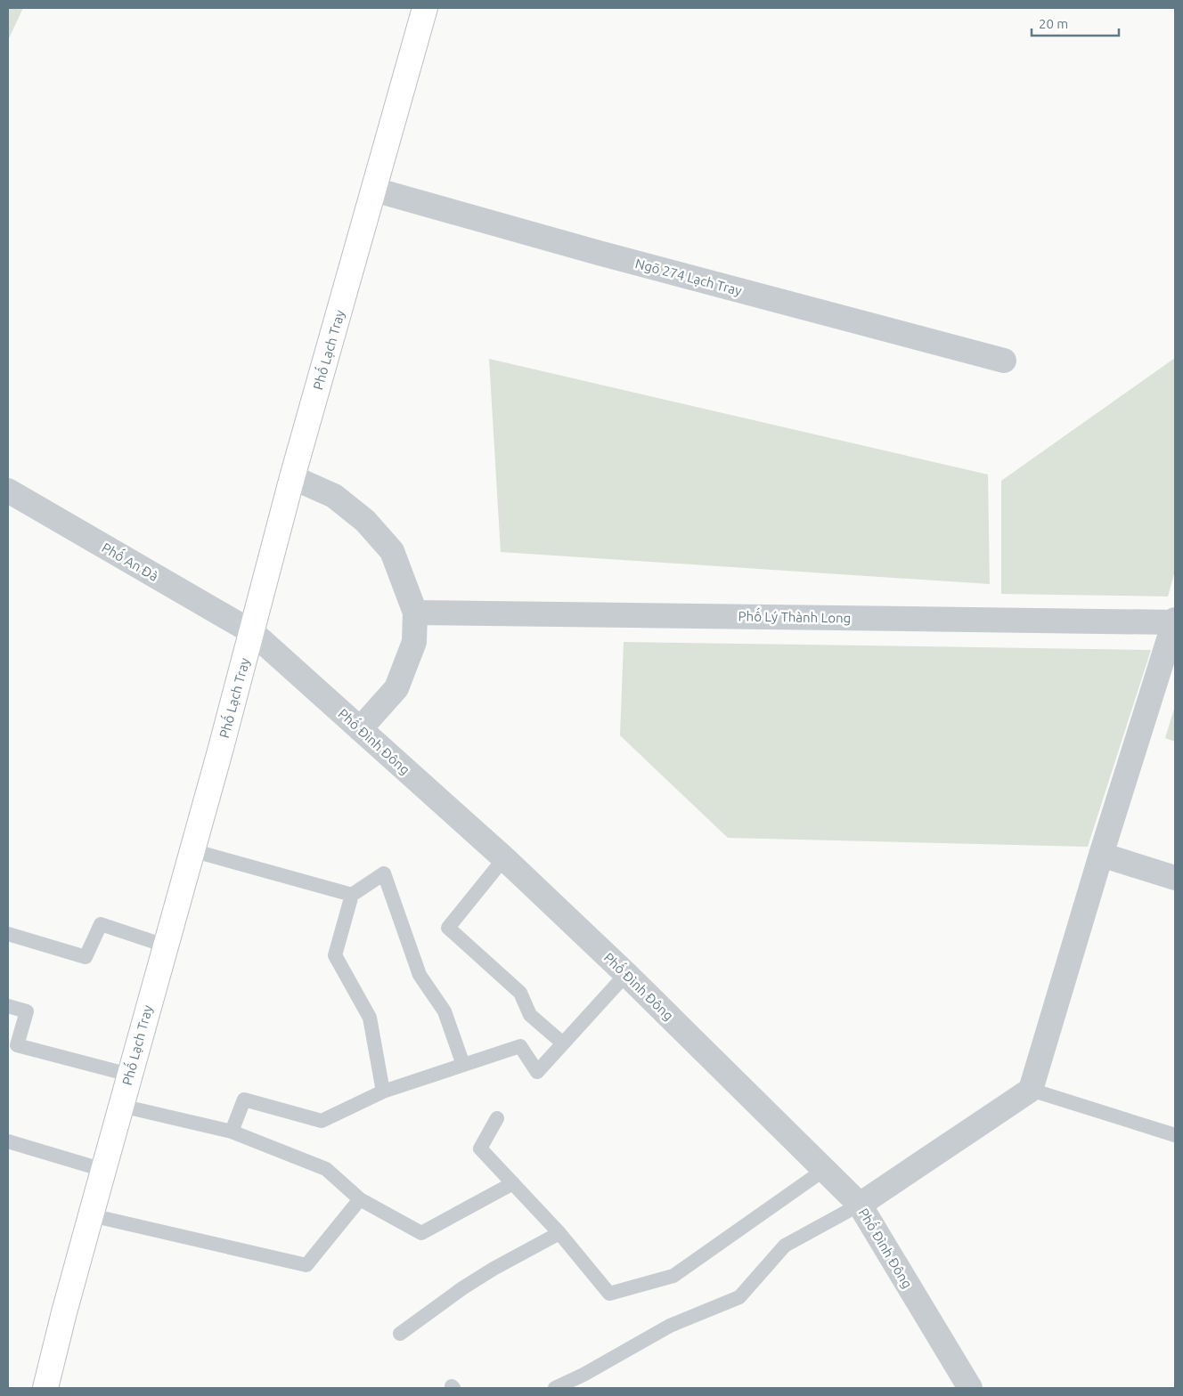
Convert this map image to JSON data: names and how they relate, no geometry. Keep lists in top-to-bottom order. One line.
{"streets":{"main road":["Phố Lạch Tray"],"street":["Ngõ 274 Lạch Tray","Phố An Đà","Phố Lý Thành Long","Phố Đình Đông"]},"crossings":[["Ngõ 274 Lạch Tray","Phố Lạch Tray"],["Phố Lạch Tray","Phố An Đà"],["Phố Lạch Tray","Phố Đình Đông"],["Phố An Đà","Phố Đình Đông"]],"scale_bar":"20 m"}
